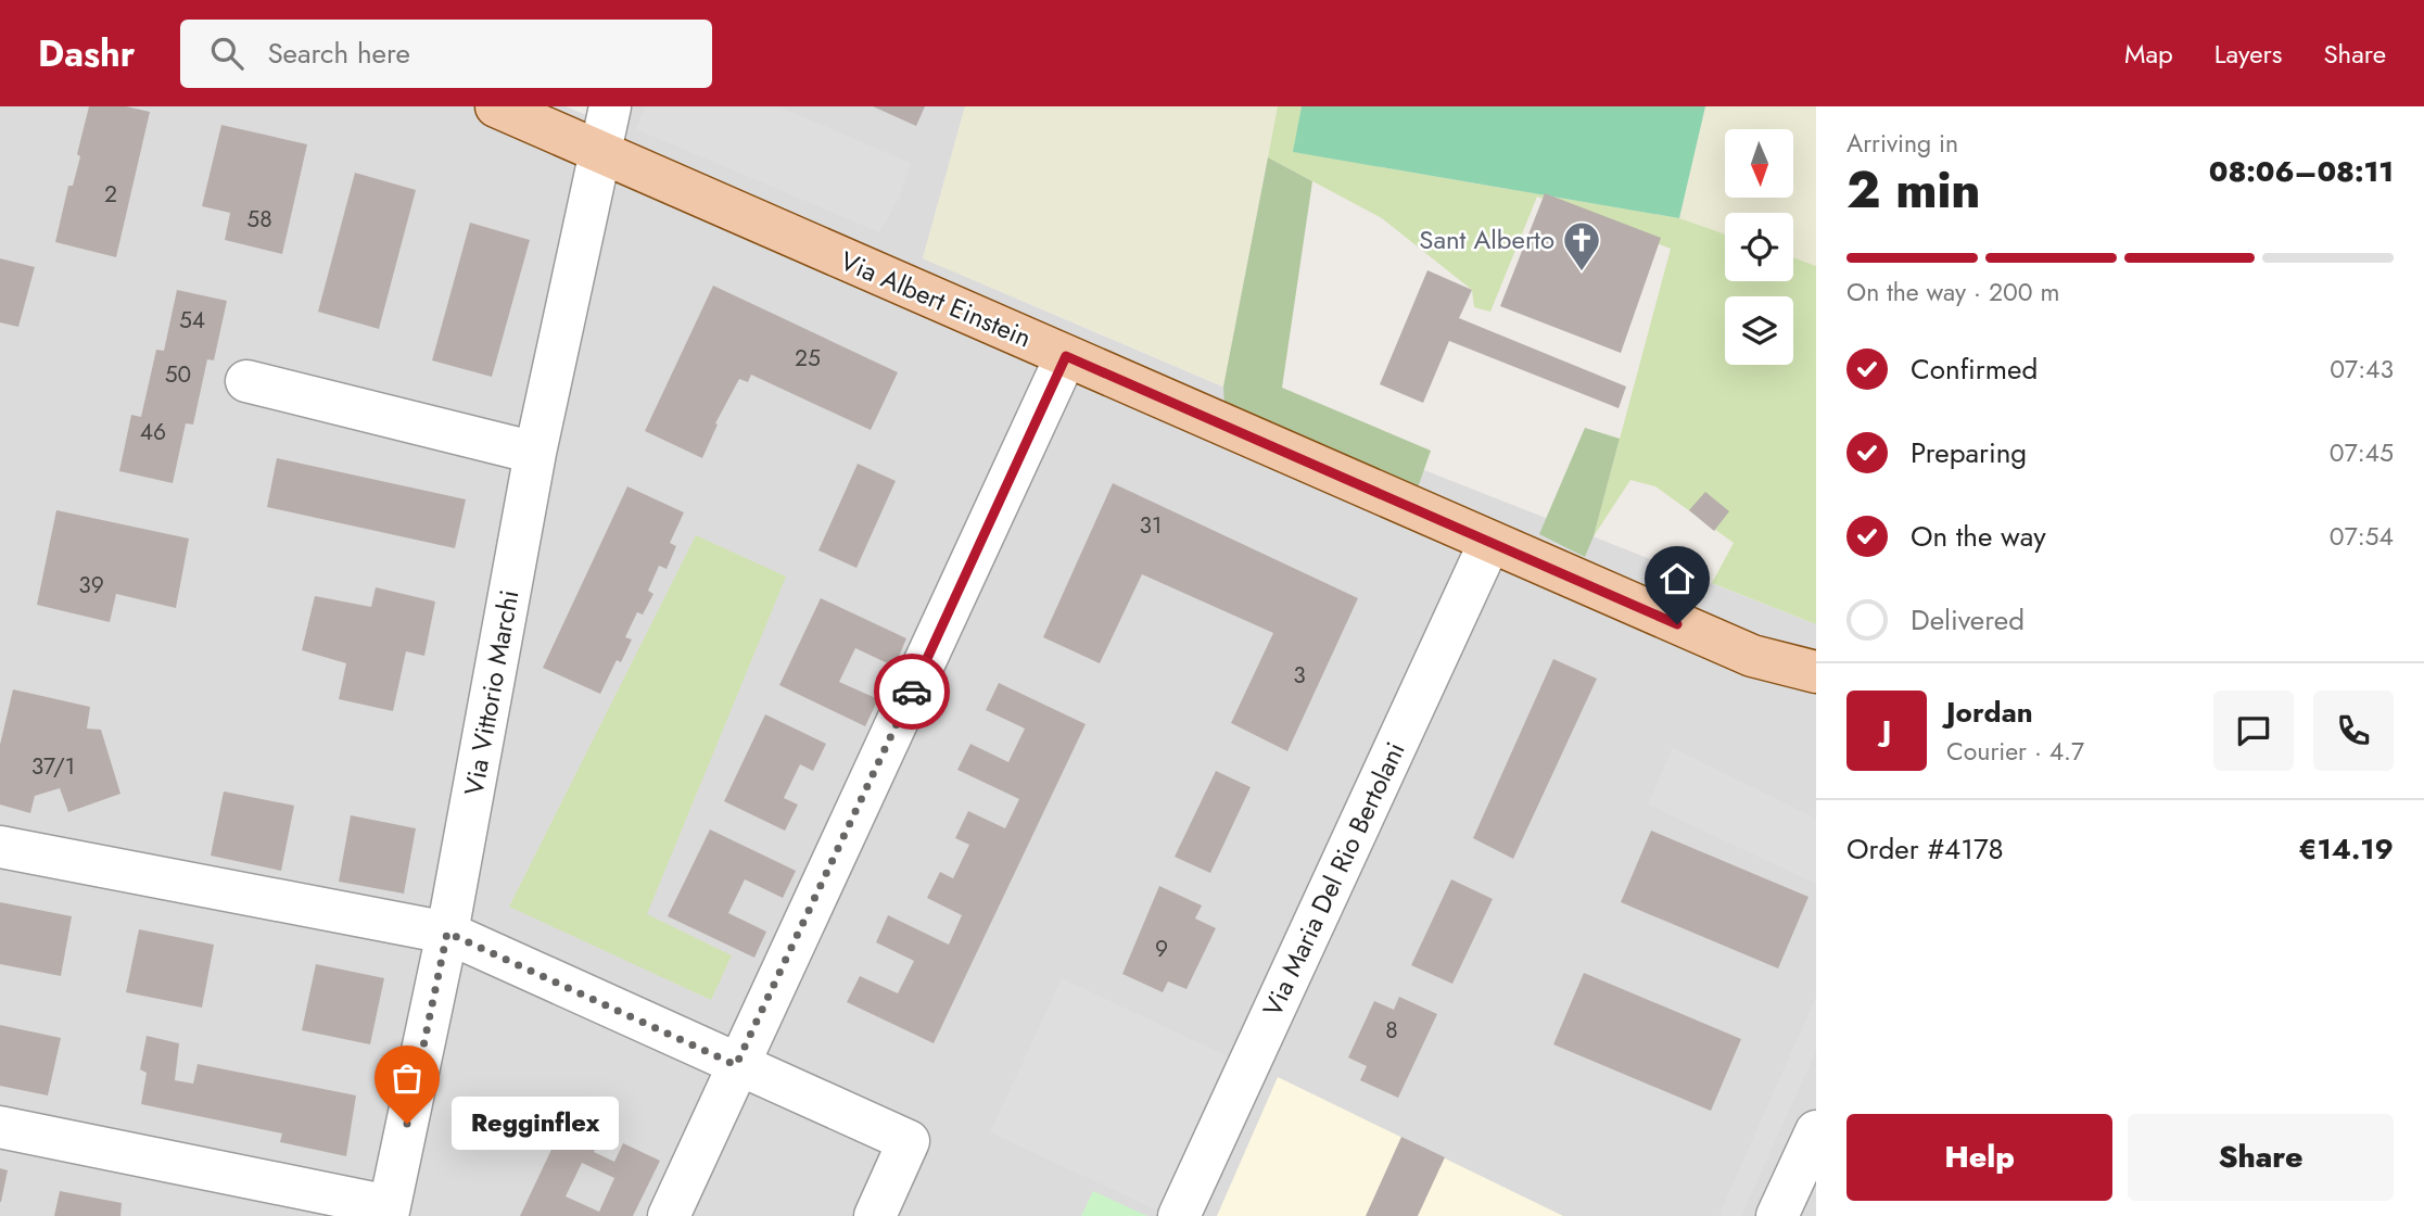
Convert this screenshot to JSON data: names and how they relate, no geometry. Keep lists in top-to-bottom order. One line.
{"streets":{"main road":["Via Albert Einstein"],"street":["Via Vittorio Marchi","Via Maria Del Rio Bertolani"]},"crossings":[["Via Albert Einstein","Via Vittorio Marchi"],["Via Albert Einstein","Via Maria Del Rio Bertolani"]],"places":{"church":["Sant Alberto"],"other":["Regginflex"]},"house_numbers":["2","58","54","25","50","46","31","39","3","37/1","9","8"],"north":"bottom","page":{"header":"Dashr","search":"Search here","nav":["Map","Layers","Share"],"heading":["2 min","Arriving in","08:06–08:11"],"panel":["Jordan","Courier · 4.7","Order #4178","€14.19"],"bar":"On the way · 200 m","list":[["Confirmed","07:43"],["Preparing","07:45"],["On the way","07:54"],"Delivered"],"round":"J","bubble":"Regginflex","buttons":["Help","Share"]}}
